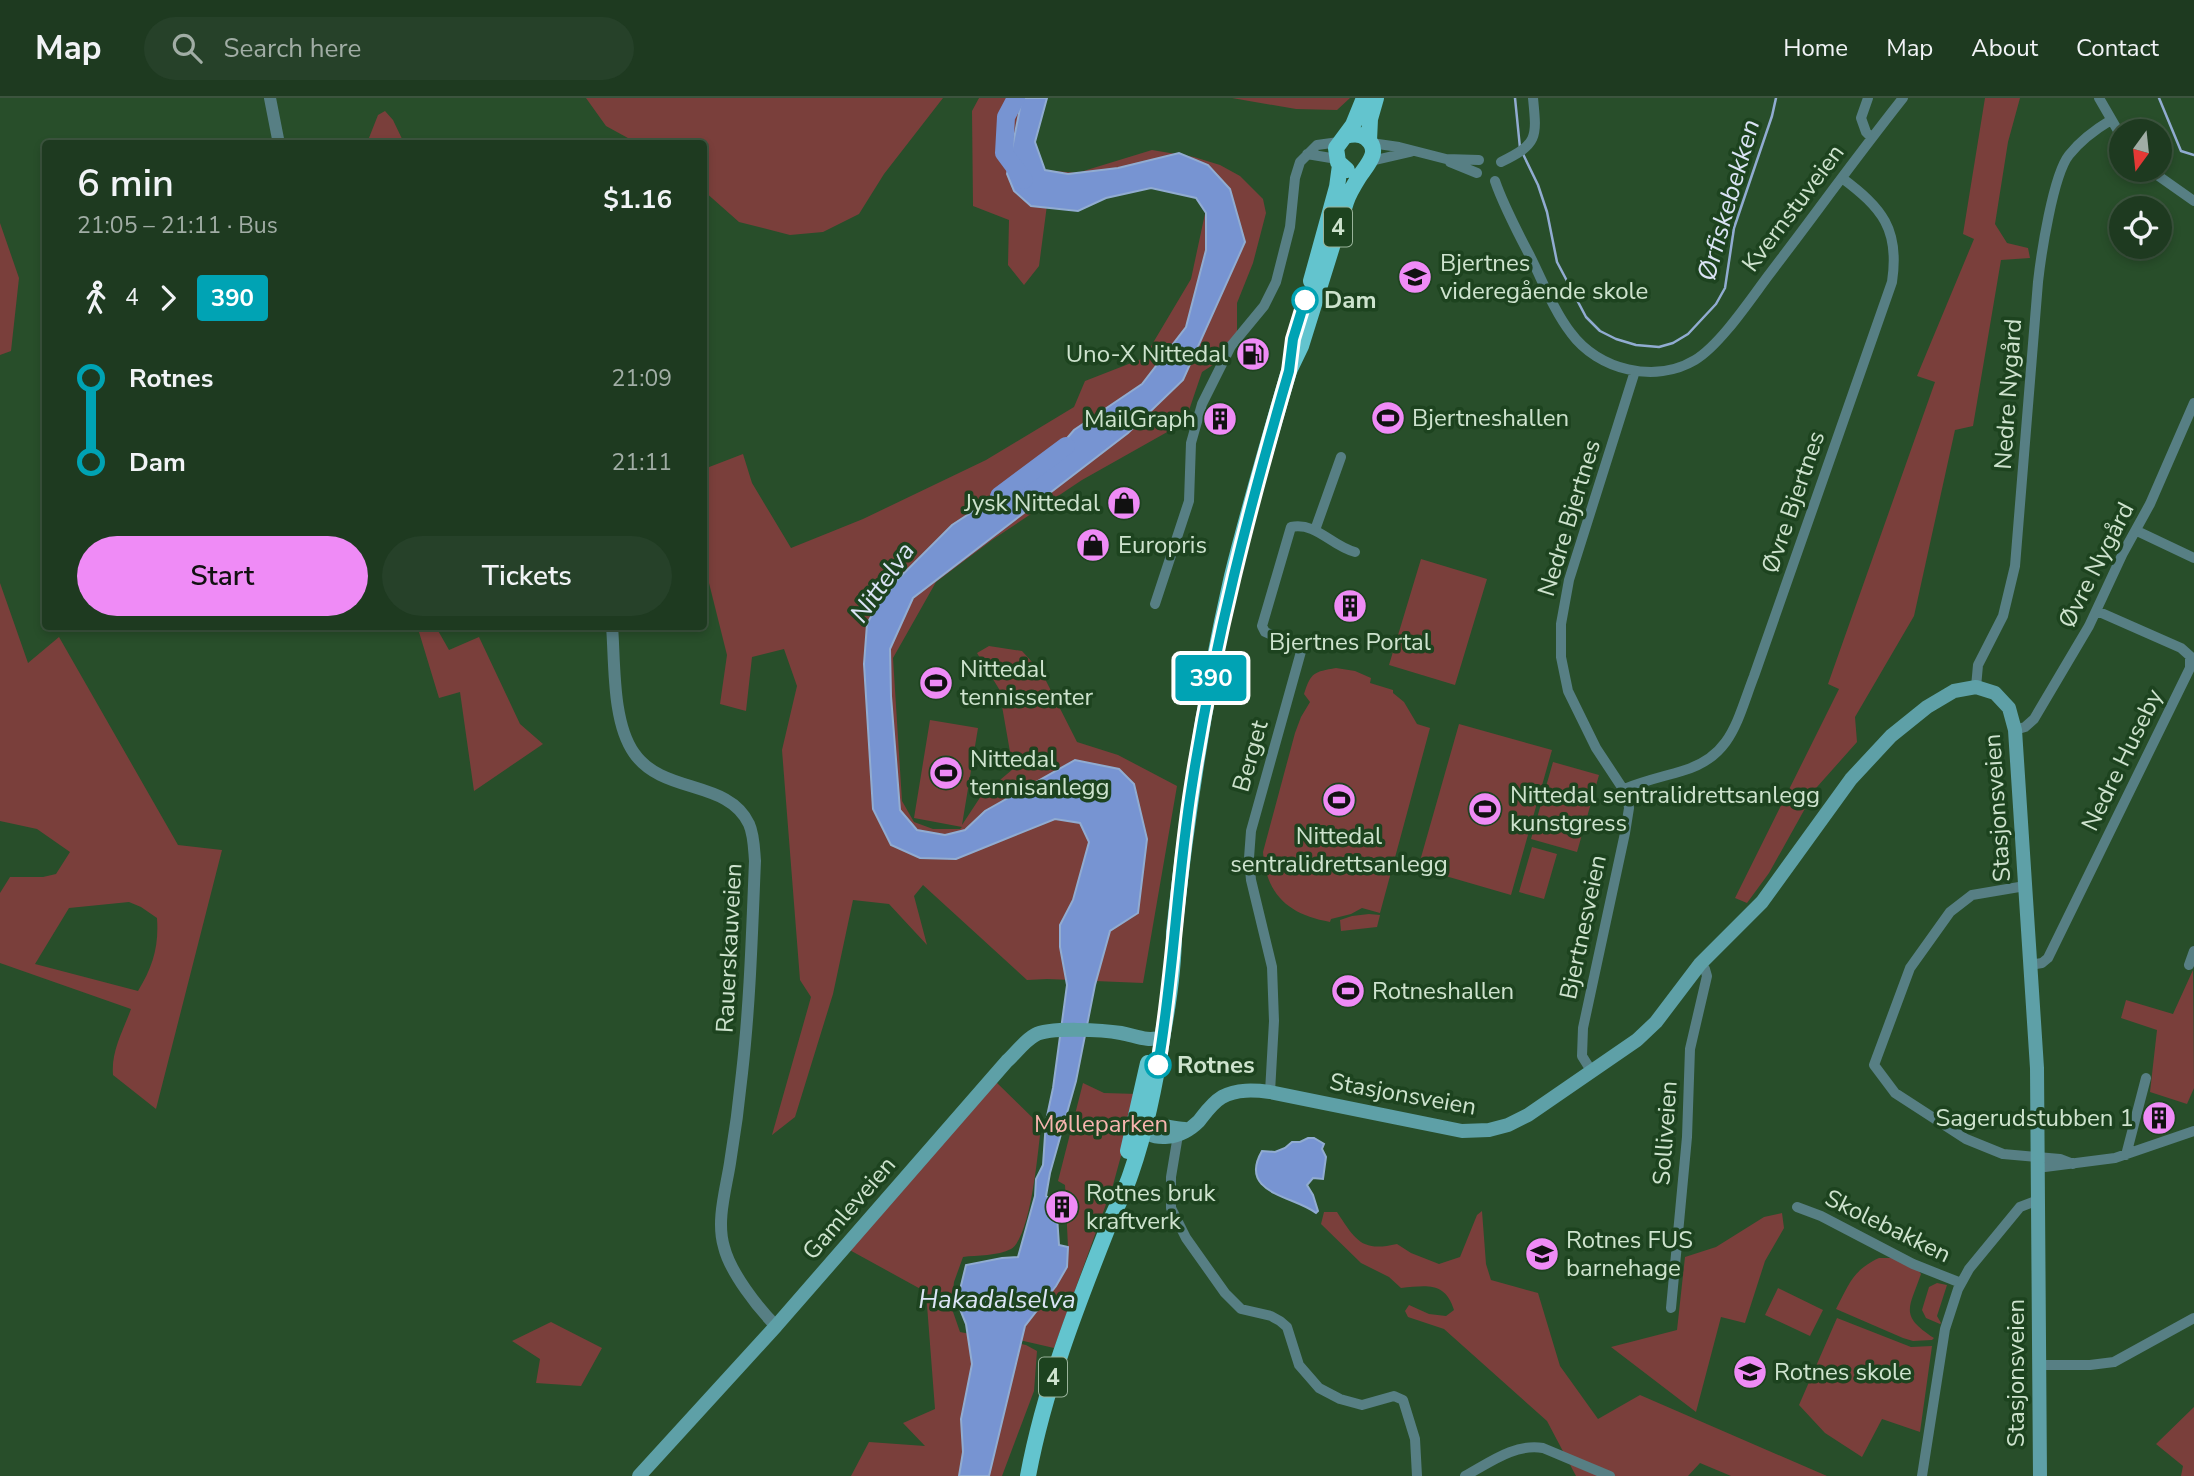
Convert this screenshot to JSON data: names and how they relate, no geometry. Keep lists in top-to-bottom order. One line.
{"streets":{"highway":["4"],"main road":["Stasjonsveien","Gamleveien"],"street":["Kvernstuveien","Nedre Nygård","Øvre Bjertnes","Nedre Bjertnes","Øvre Nygård","Berget","Nedre Huseby","Bjertnesveien","Rauerskauveien","Solliveien","Skolebakken"]},"crossings":[["Kvernstuveien","Øvre Bjertnes"],["Kvernstuveien","Nedre Bjertnes"],["4","Gamleveien"],["Nedre Nygård","Stasjonsveien"],["Øvre Bjertnes","Nedre Bjertnes"],["Øvre Bjertnes","Bjertnesveien"],["Nedre Bjertnes","Bjertnesveien"],["Øvre Nygård","Nedre Huseby"],["Øvre Nygård","Stasjonsveien"],["Berget","Stasjonsveien"],["Nedre Huseby","Stasjonsveien"],["Stasjonsveien","Bjertnesveien"],["Stasjonsveien","Solliveien"],["Rauerskauveien","Gamleveien"]],"water":["Ørfiskebekken","Nittelva","Hakadalselva"],"parks":["Mølleparken"],"places":{"school or university":["Bjertnes videregående skole","Rotnes FUS barnehage","Rotnes skole"],"other":["Dam","Rotnes"],"fuel station":["Uno-X Nittedal"],"sports":["Bjertneshallen","Nittedal tennissenter","Nittedal tennisanlegg","Nittedal sentralidrettsanlegg","Nittedal sentralidrettsanlegg kunstgress","Rotneshallen"],"building":["MailGraph","Bjertnes Portal","Sagerudstubben 1","Rotnes bruk kraftverk"],"shop":["Jysk Nittedal","Europris"]},"lines":["bus line 390"],"north":"bottom","page":{"header":"Map","search":"Search here","nav":["Home","Map","About","Contact"],"on_map":"390","heading":["6 min","21:05 – 21:11 · Bus","$1.16"],"legs":["4","390"],"list":[{"name":"Rotnes","value":"21:09"},{"name":"Dam","value":"21:11"}],"buttons":["Start","Tickets"]}}
